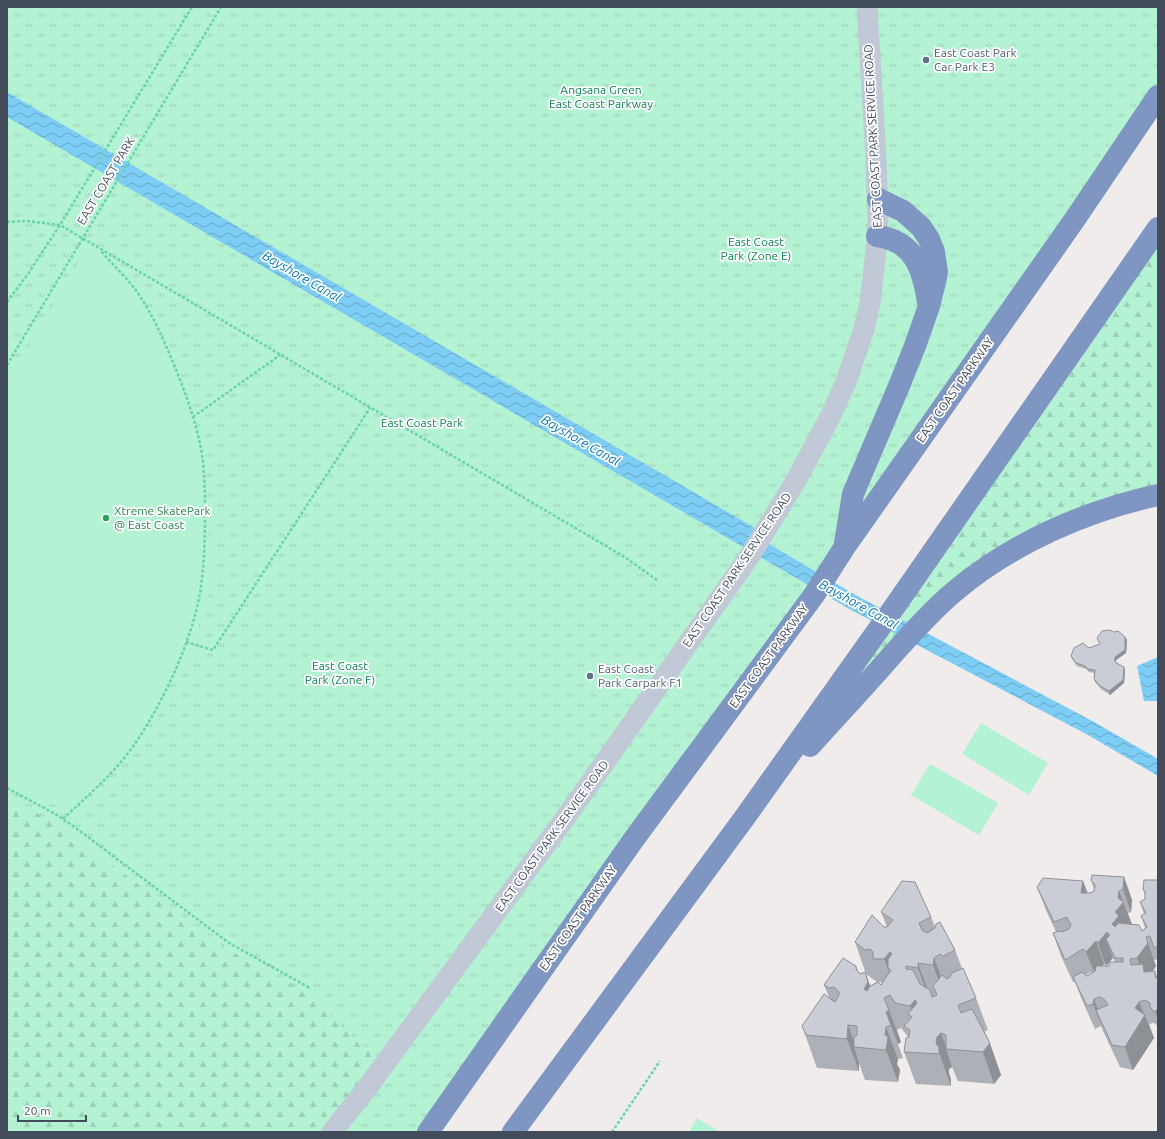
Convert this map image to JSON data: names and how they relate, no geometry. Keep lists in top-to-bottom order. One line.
{"streets":{"highway":["EAST COAST PARKWAY"],"street":["EAST COAST PARK SERVICE ROAD"],"path":["EAST COAST PARK"]},"water":["Bayshore Canal"],"parks":["Angsana Green East Coast Parkway","East Coast Park (Zone E)","East Coast Park","East Coast Park (Zone F)"],"places":["East Coast Park Car Park E3","Xtreme SkatePark @ East Coast","East Coast Park Carpark F1"],"scale_bar":"20 m"}
